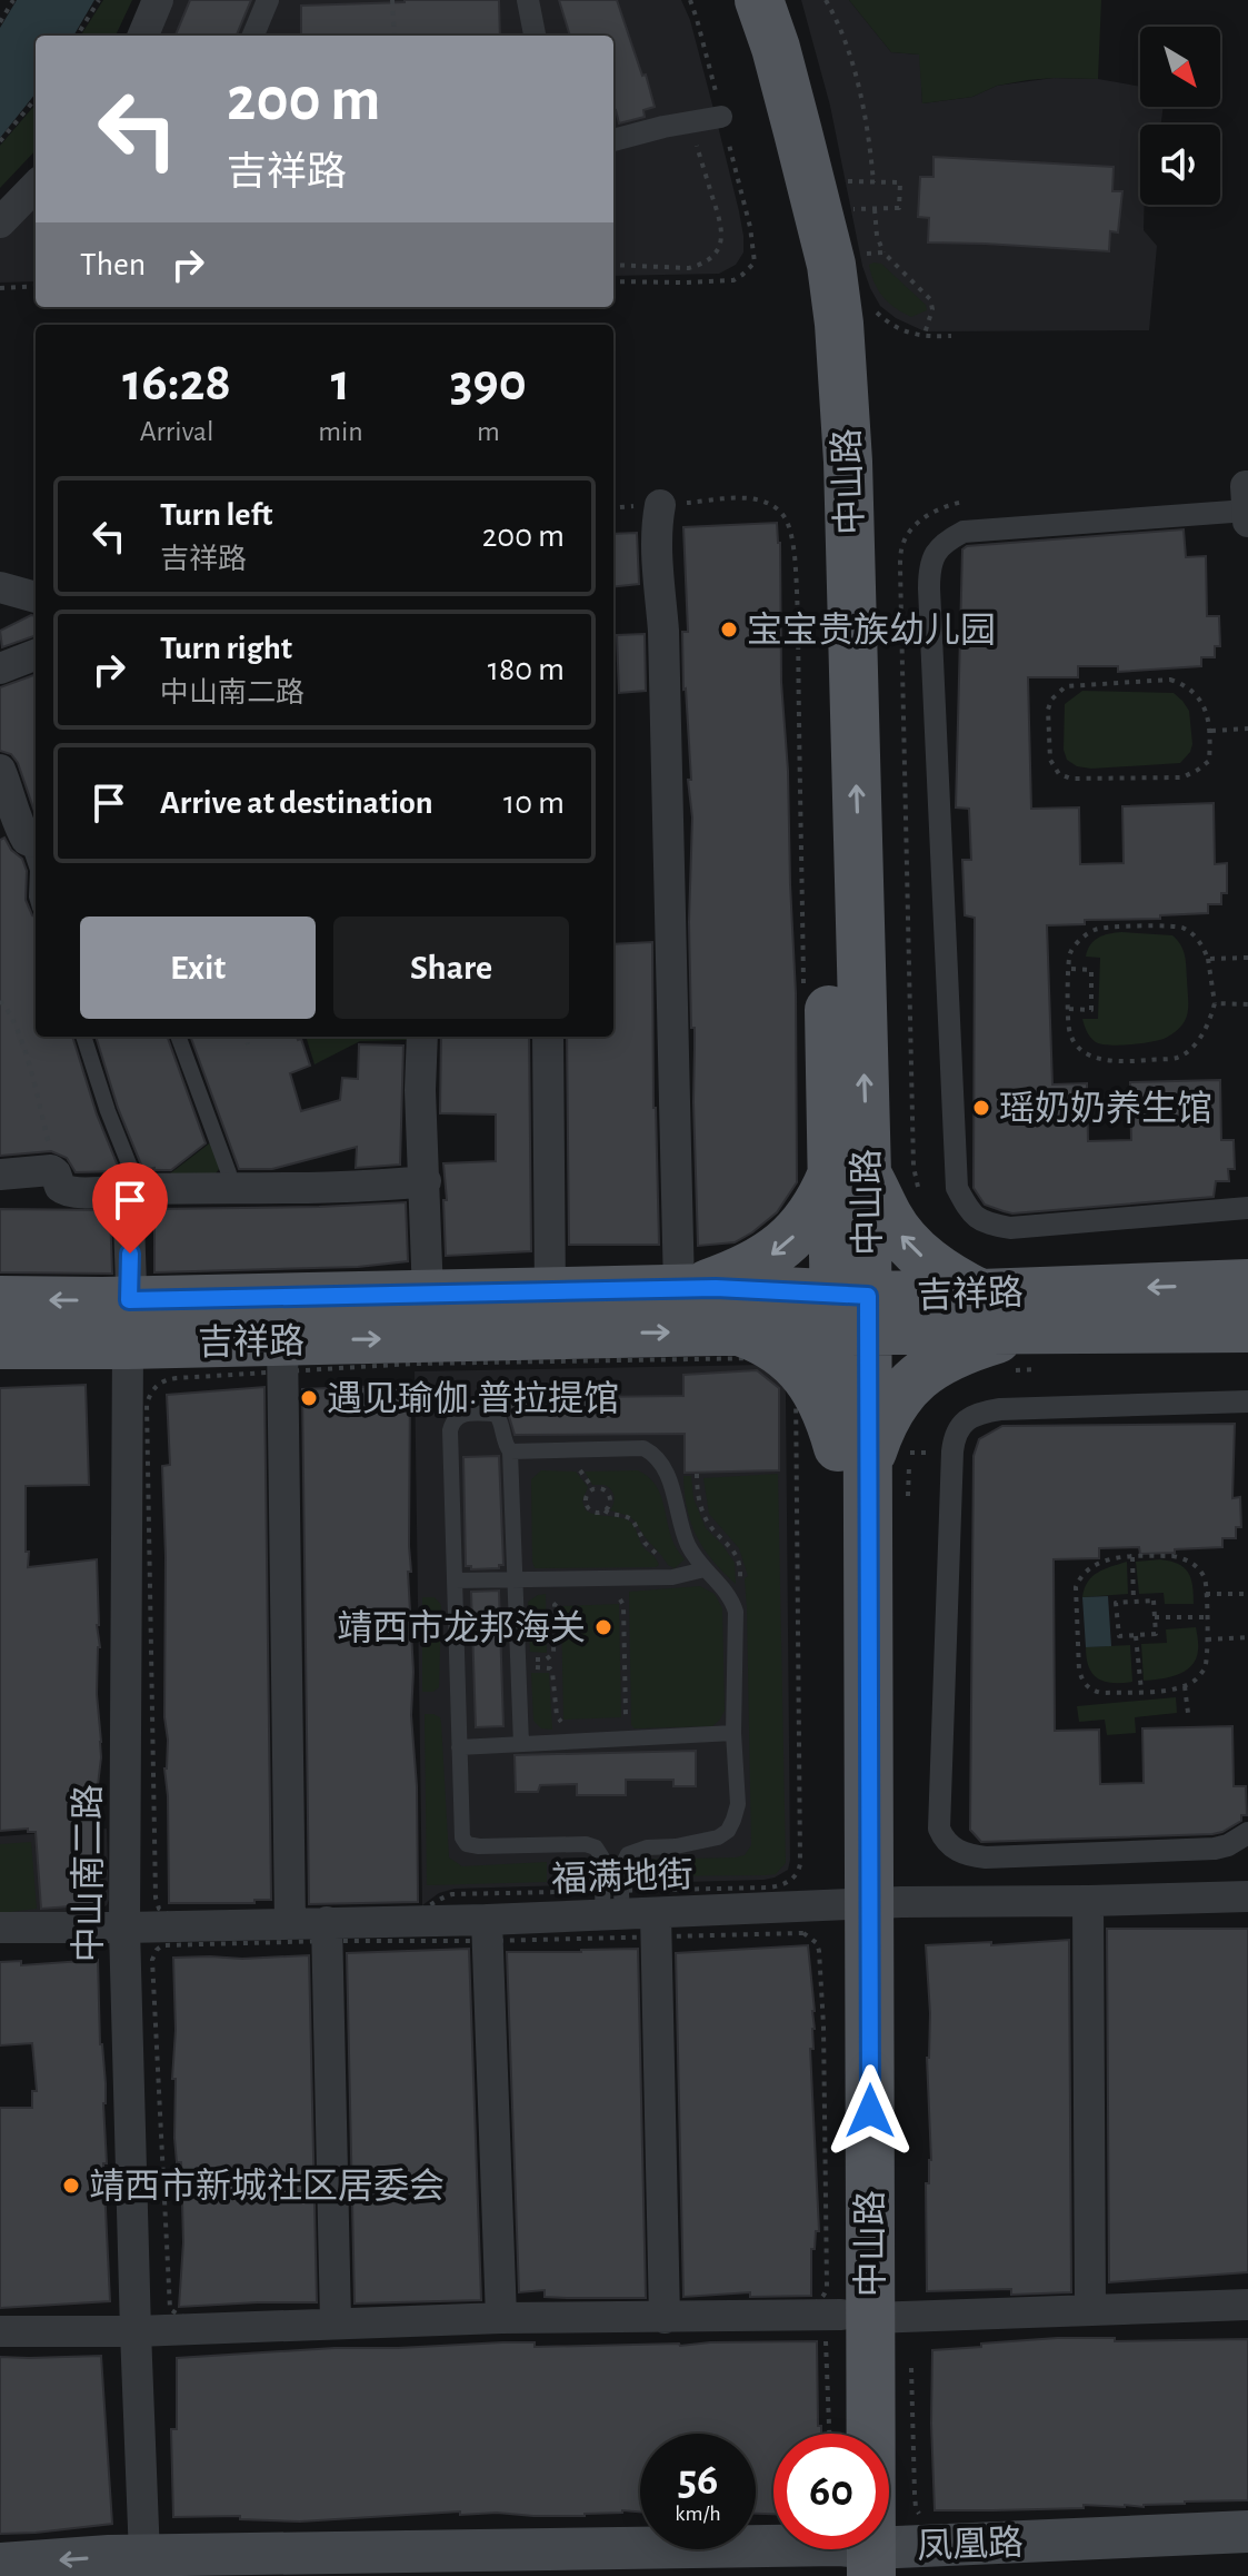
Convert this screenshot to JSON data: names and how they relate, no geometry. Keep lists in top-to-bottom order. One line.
{"streets":{"main road":["中山路","吉祥路","凤凰路"],"street":["中山南二路","福满地街"]},"crossings":[["中山路","吉祥路"],["中山路","福满地街"],["中山路","凤凰路"],["吉祥路","中山南二路"],["中山南二路","福满地街"],["中山南二路","凤凰路"]],"places":["宝宝贵族幼儿园","瑶奶奶养生馆","遇见瑜伽·普拉提馆","靖西市龙邦海关","靖西市新城社区居委会"],"north":"bottom right","page":{"turn":["200 m","吉祥路"],"then":"Then","eta":["16:28","Arrival","1","min","390","m"],"list":[{"name":"Turn left","note":"吉祥路","value":"200 m"},{"name":"Turn right","note":"中山南二路","value":"180 m"},{"name":"Arrive at destination","value":"10 m"}],"buttons":["Exit","Share"],"speed":"56 km/h","limit":"60"}}
